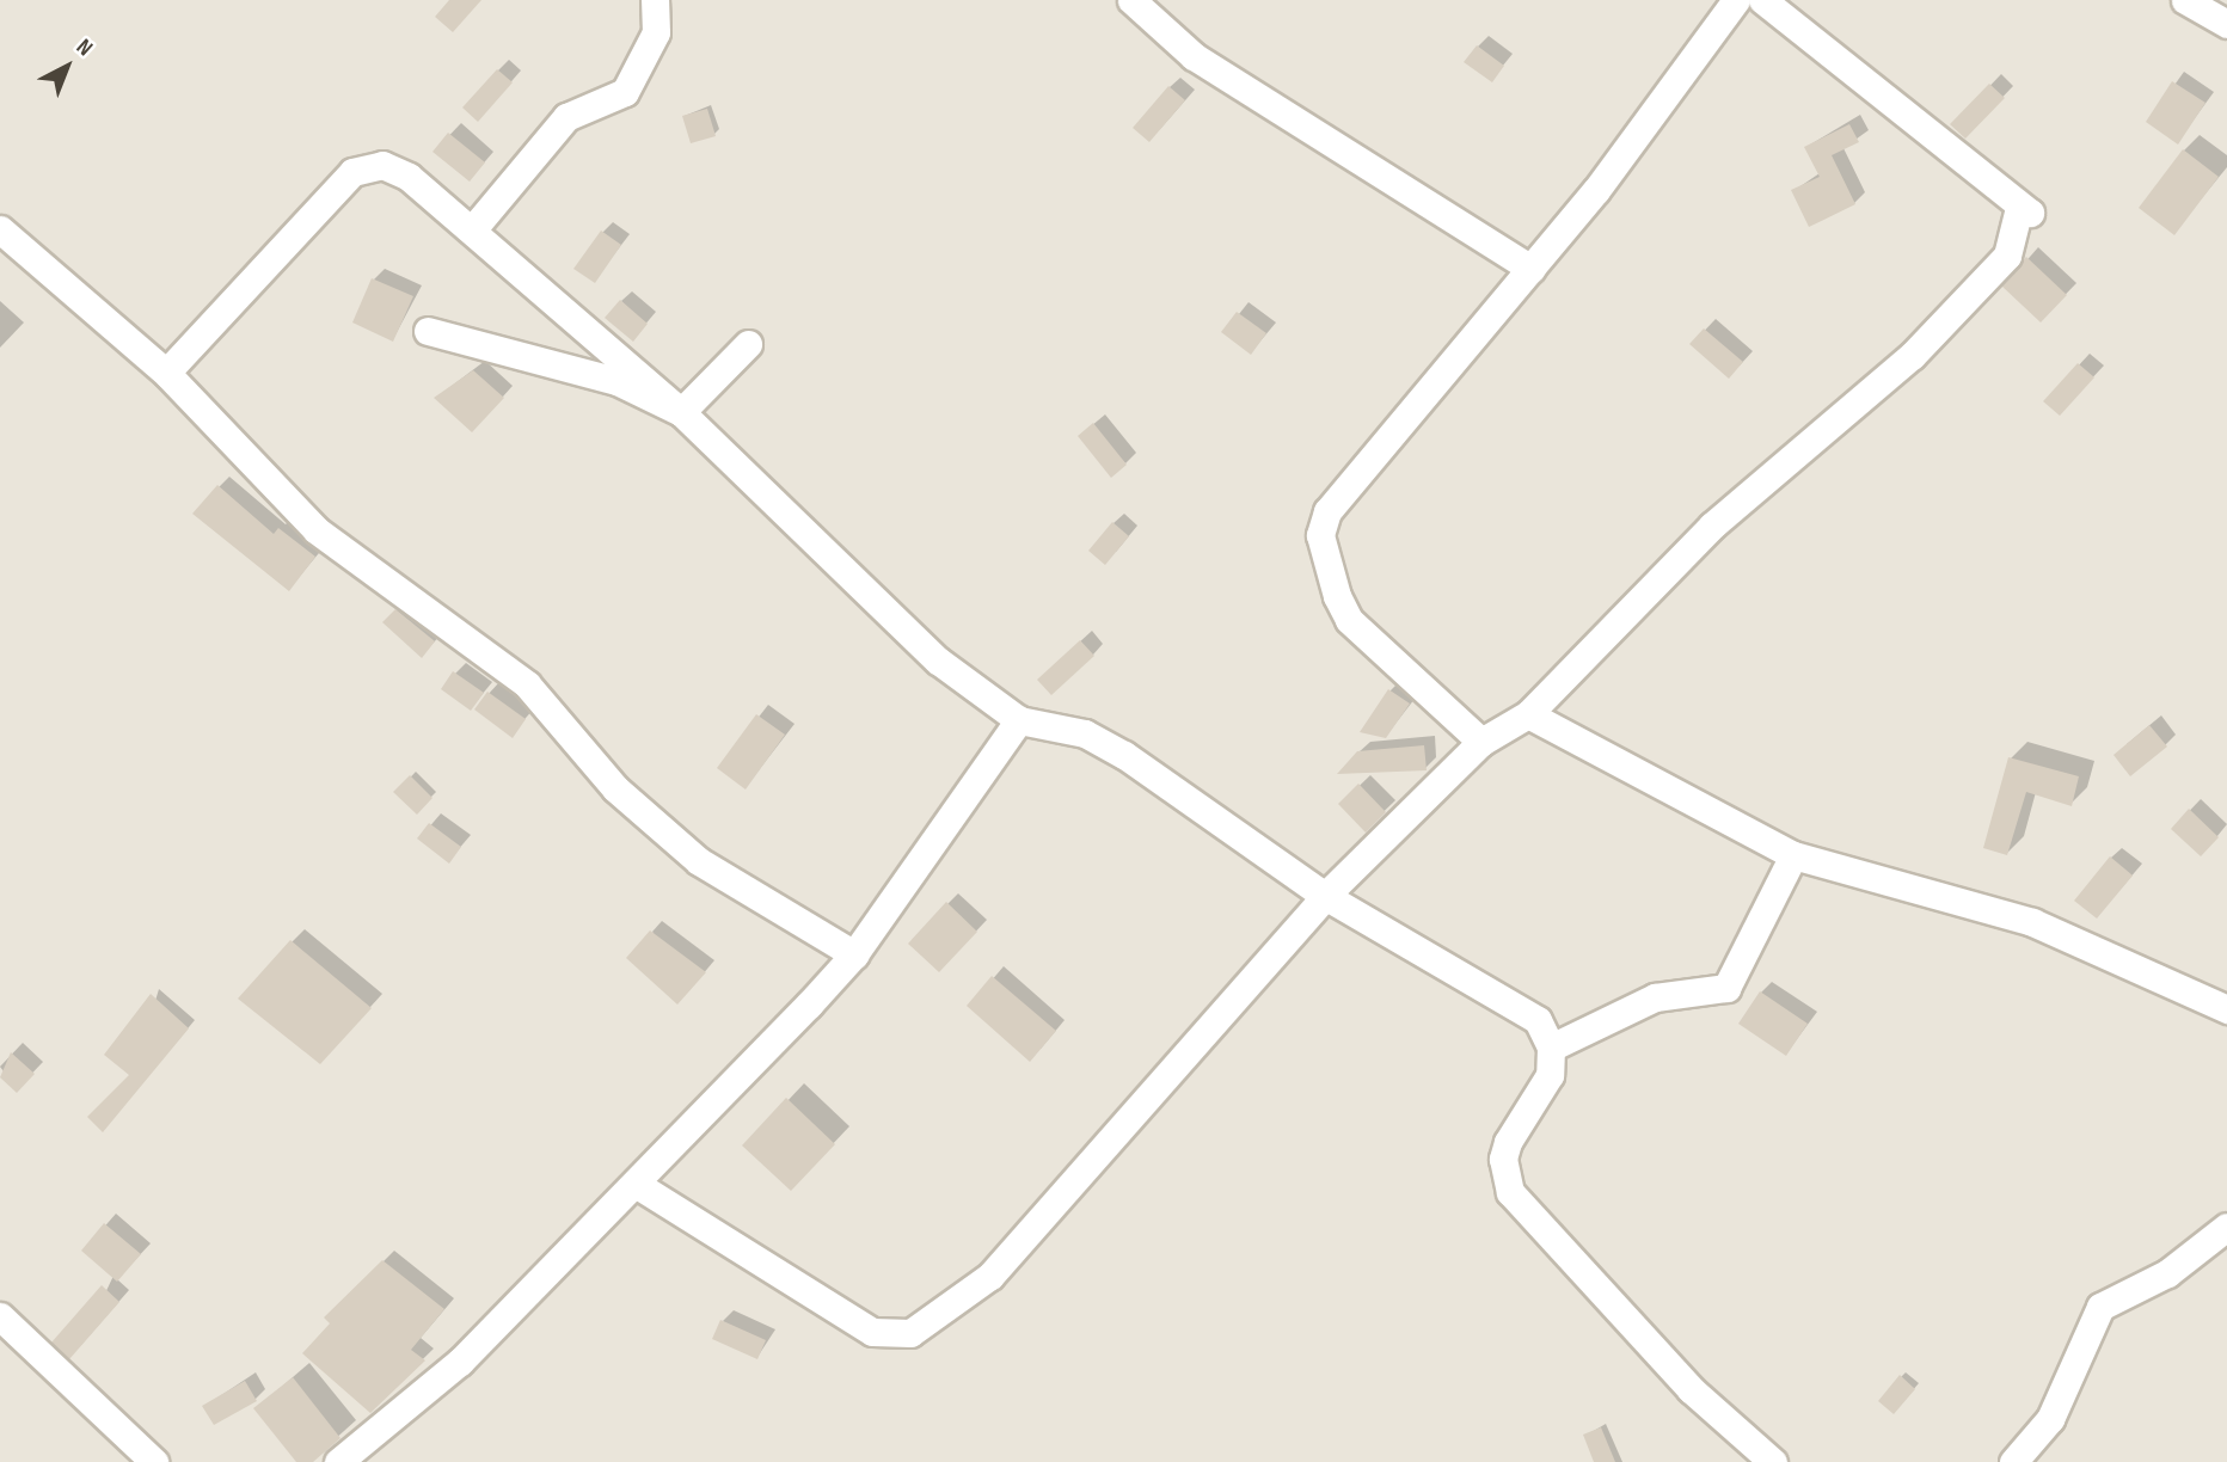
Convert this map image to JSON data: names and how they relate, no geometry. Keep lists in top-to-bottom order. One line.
{"north":"top right"}
